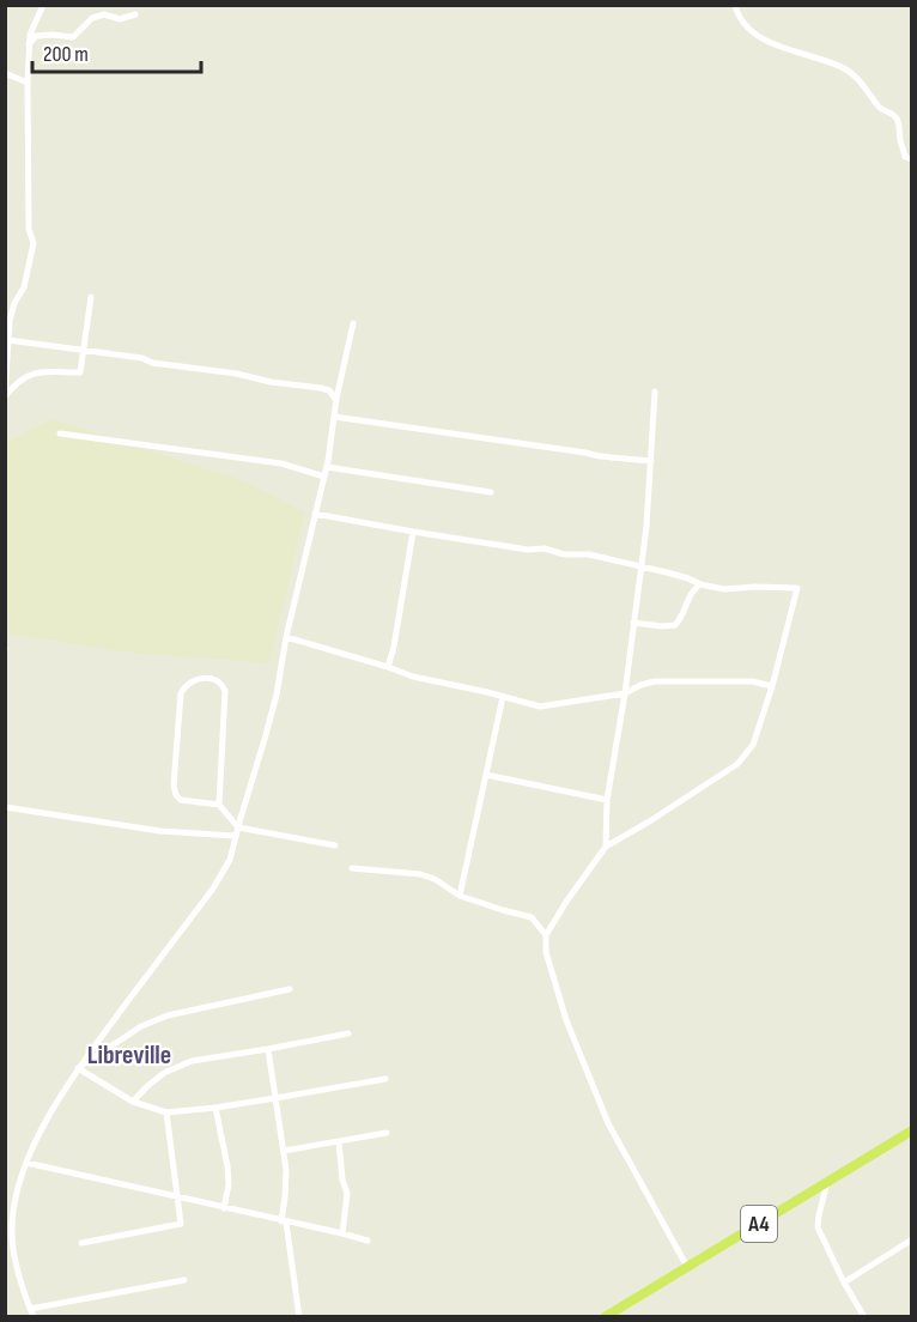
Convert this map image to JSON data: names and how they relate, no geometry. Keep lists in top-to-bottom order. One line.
{"streets":{"main road":["A4"]},"districts":["Libreville"],"scale_bar":"200 m"}
